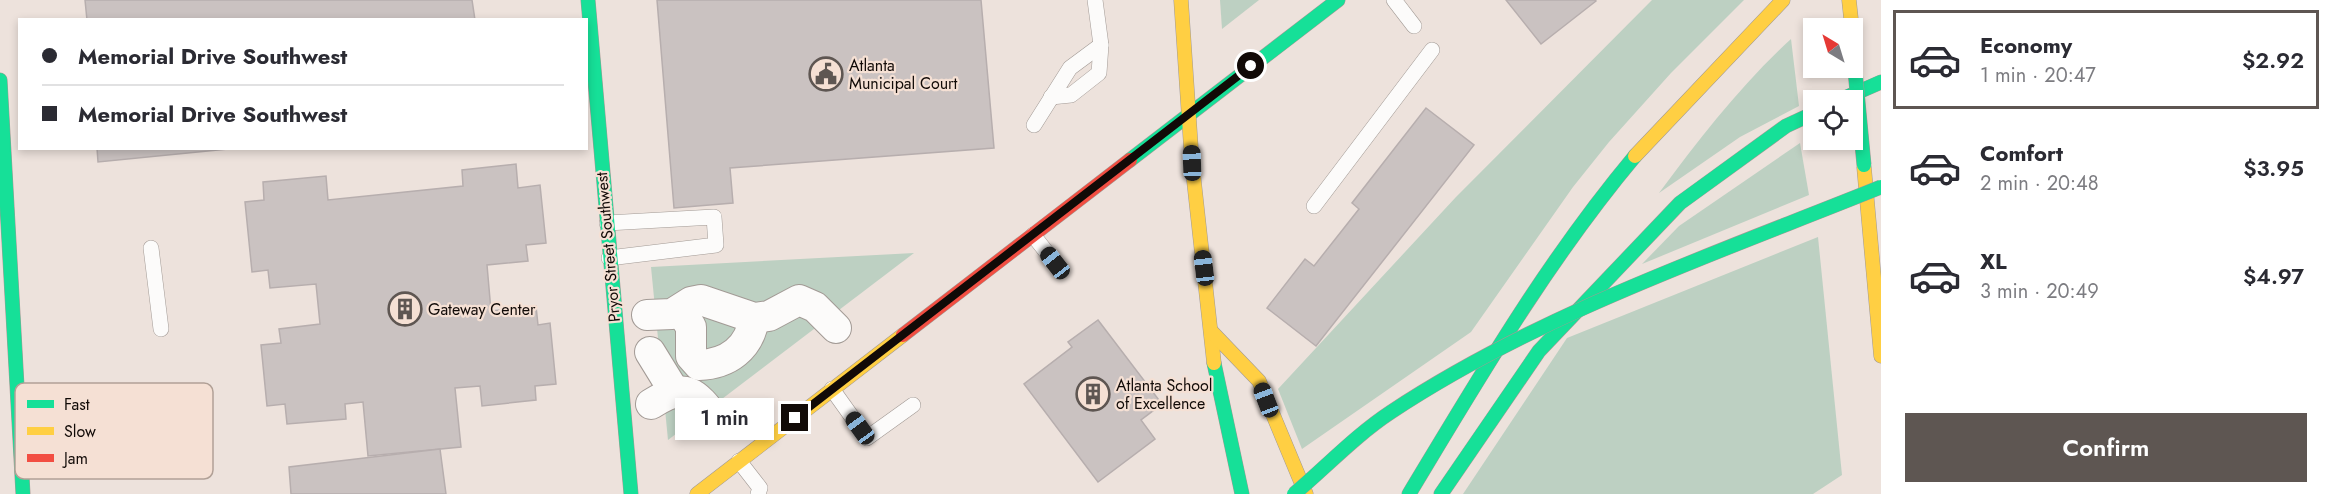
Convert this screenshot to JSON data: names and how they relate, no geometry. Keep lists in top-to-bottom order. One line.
{"streets":{"main road":["Pryor Street Southwest"]},"places":{"public building":["Atlanta Municipal Court"],"building":["Gateway Center","Atlanta School of Excellence"]},"legend":["Fast","Slow","Jam"],"north":"top left","page":{"list":[{"name":"Economy","note":"1 min · 20:47","value":"$2.92"},{"name":"Comfort","note":"2 min · 20:48","value":"$3.95"},{"name":"XL","note":"3 min · 20:49","value":"$4.97"}],"banner":["Memorial Drive Southwest","Memorial Drive Southwest"],"bubble":"1 min","buttons":"Confirm"}}
